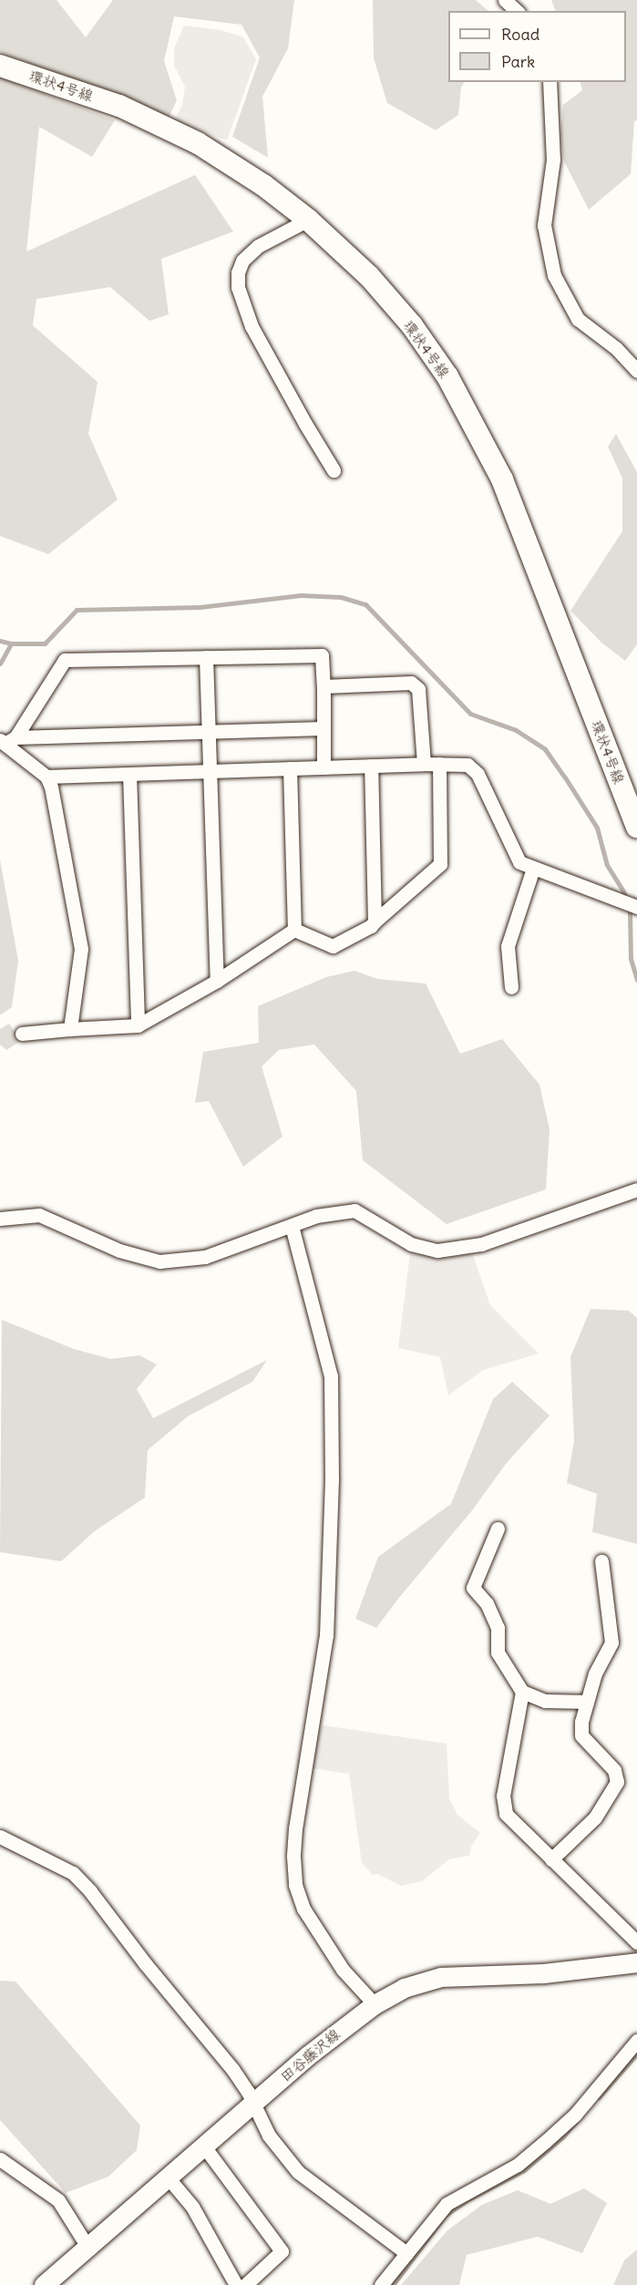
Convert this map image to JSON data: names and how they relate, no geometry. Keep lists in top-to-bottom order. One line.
{"streets":{"main road":["環状4号線","田谷藤沢線"]},"legend":["Road","Park"]}
